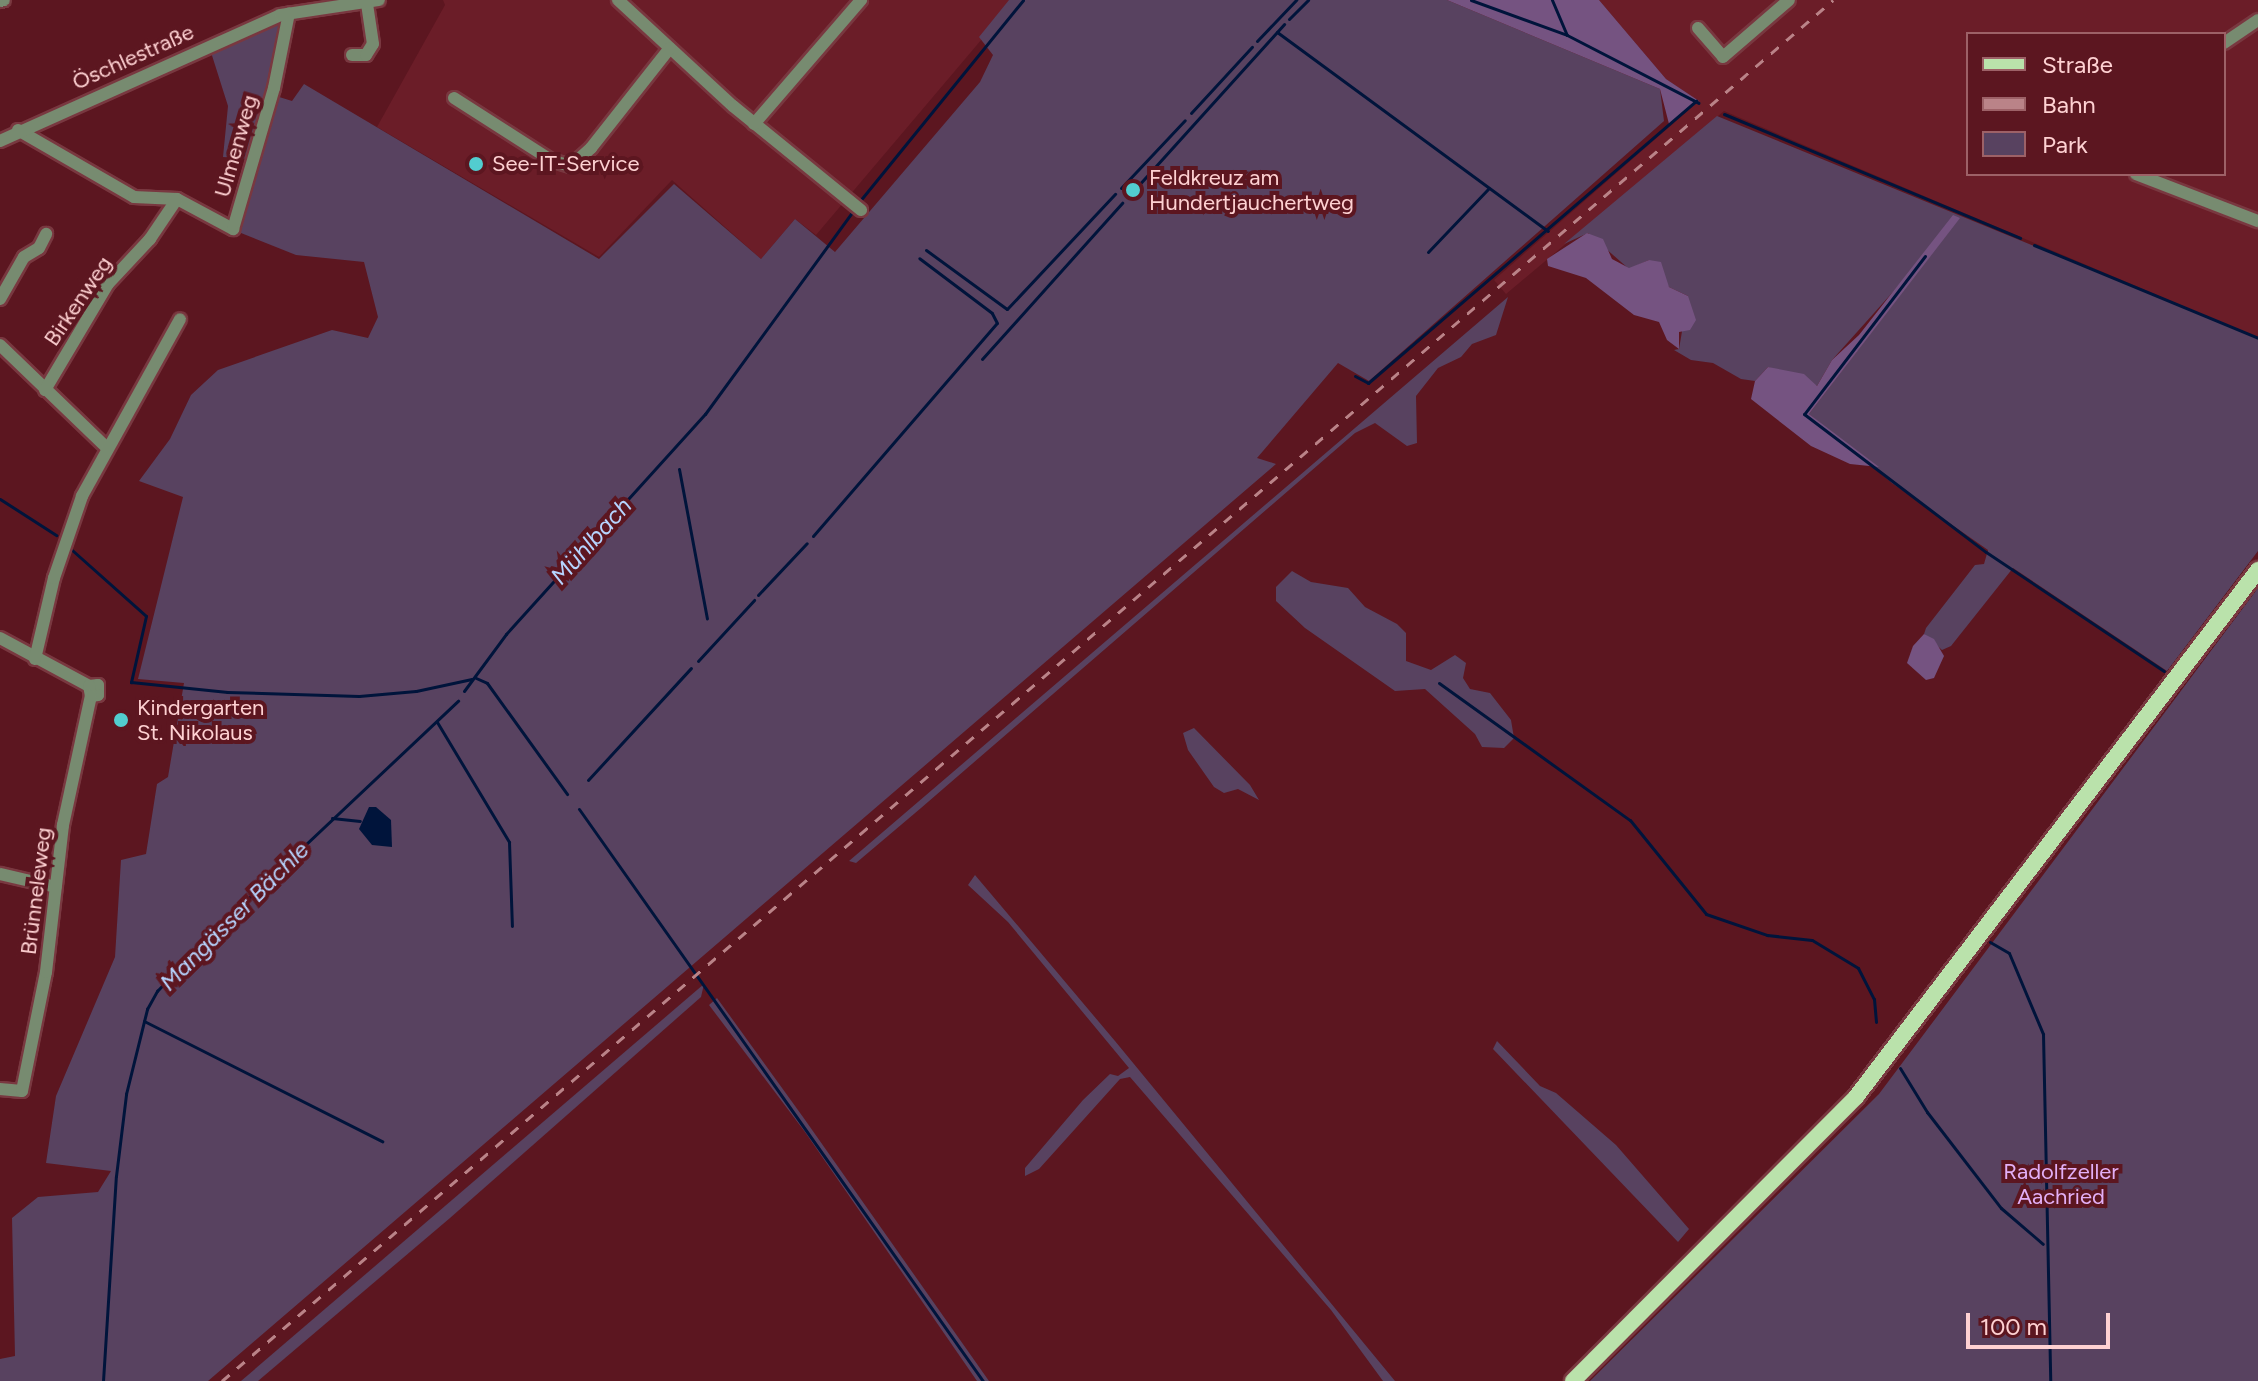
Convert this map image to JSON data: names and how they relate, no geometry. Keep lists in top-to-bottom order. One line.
{"streets":{"street":["Öschlestraße","Ulmenweg","Birkenweg","Brünneleweg"]},"crossings":[["Öschlestraße","Ulmenweg"],["Ulmenweg","Birkenweg"]],"water":["Mühlbach","Mangässer Bächle"],"parks":["Radolfzeller Aachried"],"places":["See-IT-Service","Feldkreuz am Hundertjauchertweg","Kindergarten St. Nikolaus"],"legend":["Straße","Bahn","Park"],"scale_bar":"100 m"}
